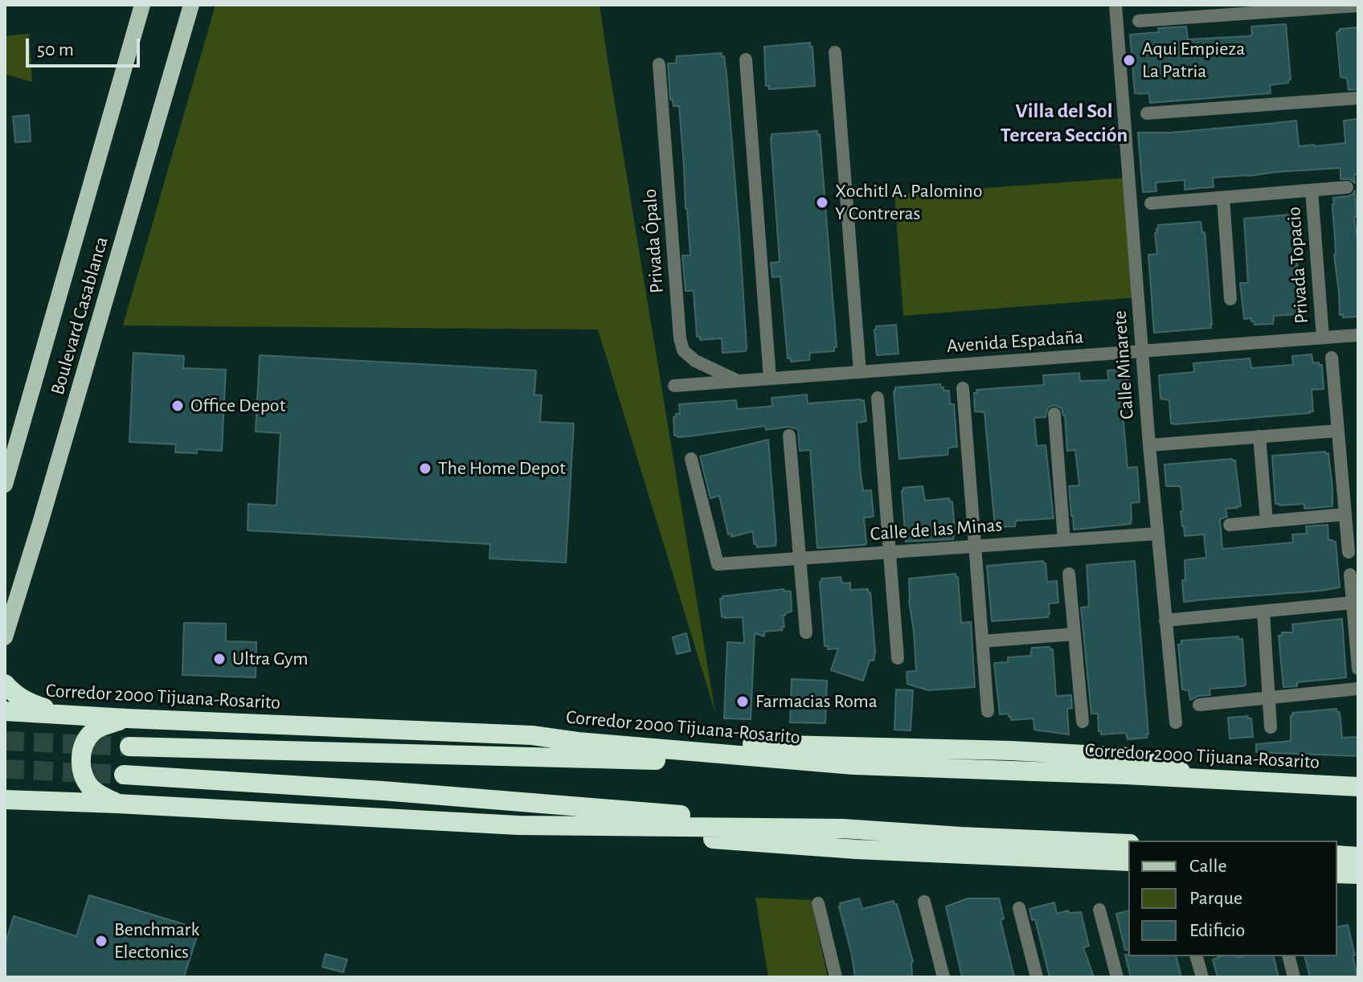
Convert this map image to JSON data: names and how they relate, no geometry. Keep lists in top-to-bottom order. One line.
{"streets":{"highway":["Corredor 2000 Tijuana-Rosarito"],"main road":["Boulevard Casablanca"],"street":["Privada Ópalo","Privada Topacio","Avenida Espadaña","Calle Minarete","Calle de las Minas"]},"crossings":[["Privada Ópalo","Avenida Espadaña"],["Privada Topacio","Avenida Espadaña"],["Avenida Espadaña","Calle Minarete"],["Calle Minarete","Calle de las Minas"]],"districts":["Villa del Sol Tercera Sección"],"places":["Aqui Empieza La Patria","Xochitl A. Palomino Y Contreras","Office Depot","The Home Depot","Ultra Gym","Farmacias Roma","Benchmark Electonics"],"legend":["Calle","Parque","Edificio"],"scale_bar":"50 m"}
